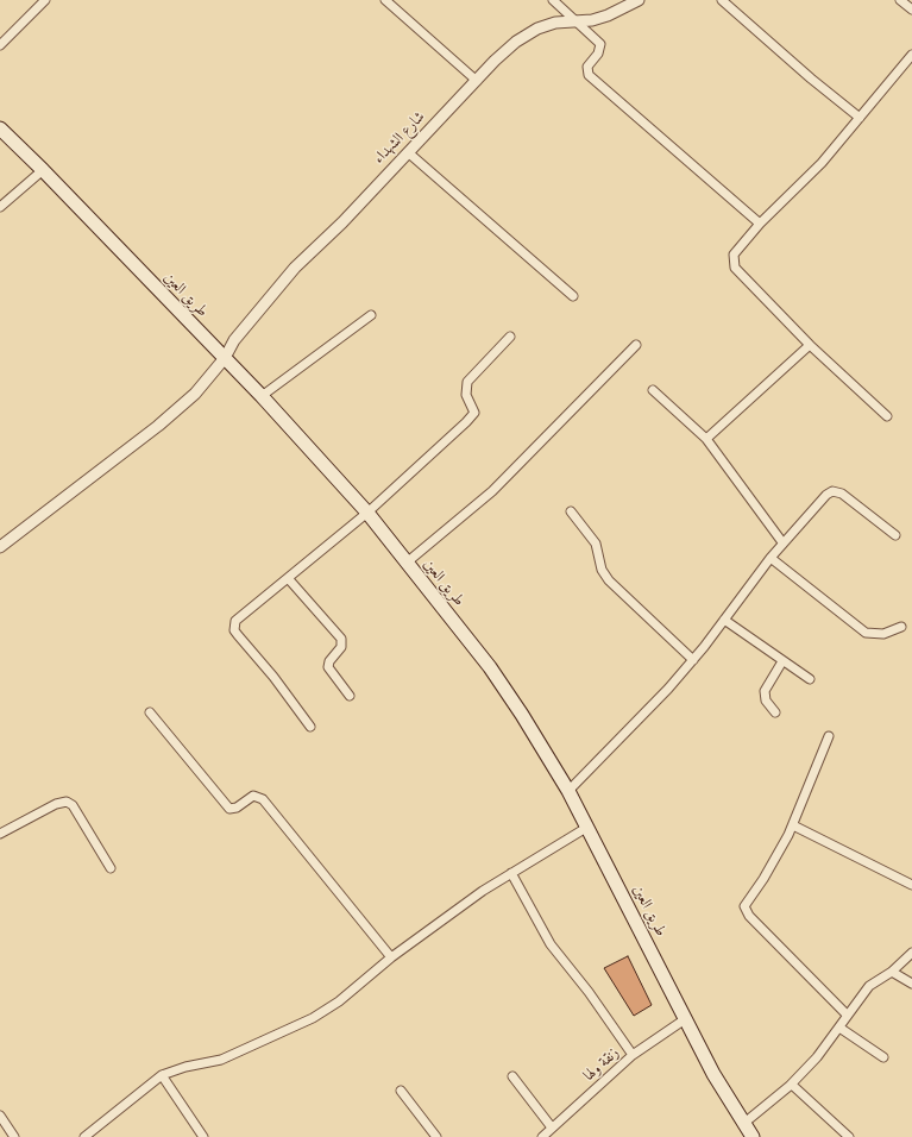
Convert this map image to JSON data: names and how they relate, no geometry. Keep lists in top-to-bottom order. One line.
{"streets":{"main road":["طريق العين"],"street":["شارع الشهداء","زنقة ولها"]},"crossings":[["شارع الشهداء","طريق العين"],["طريق العين","زنقة ولها"]]}
